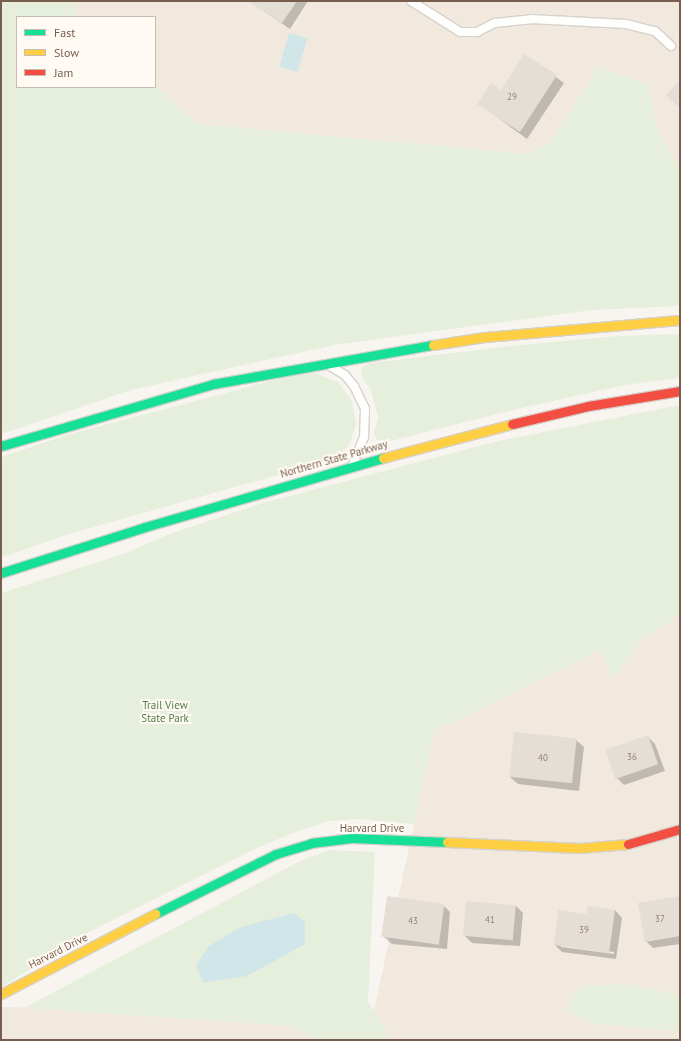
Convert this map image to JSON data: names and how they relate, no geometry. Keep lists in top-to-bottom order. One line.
{"streets":{"main road":["Northern State Parkway","Harvard Drive"]},"parks":["Trail View State Park"],"house_numbers":["29","36","40","37","41","43","39"],"legend":["Fast","Slow","Jam"]}
